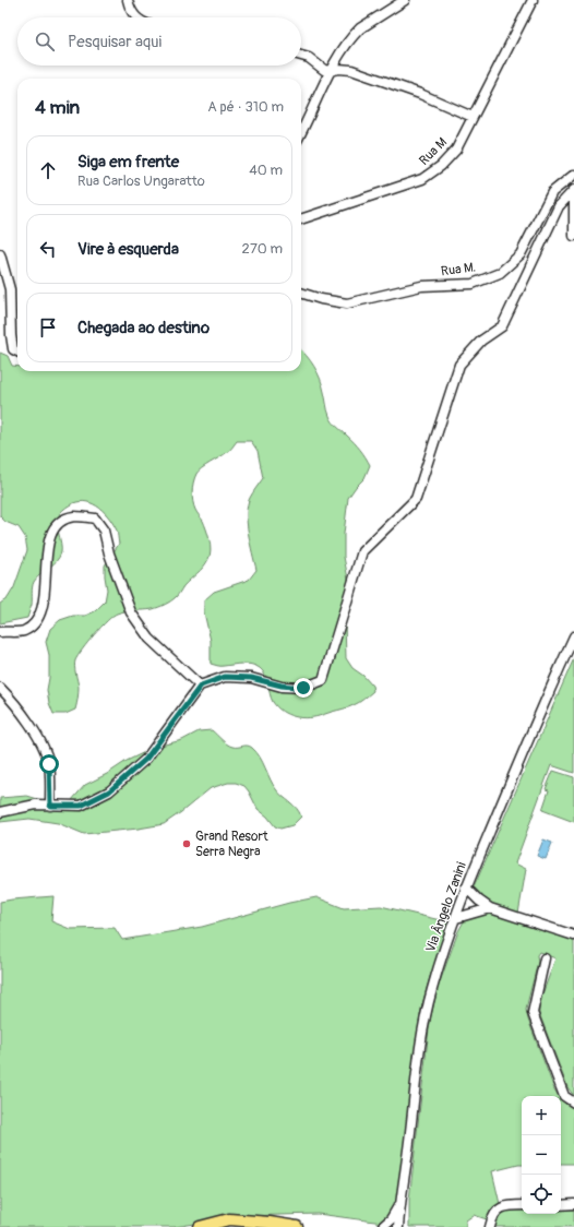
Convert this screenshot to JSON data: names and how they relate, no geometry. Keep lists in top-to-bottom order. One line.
{"streets":{"street":["Rua M","Rua M.","Via Ângelo Zanini"]},"places":["Grand Resort Serra Negra"],"page":{"search":"Pesquisar aqui","heading":["4 min","A pé · 310 m"],"list":[["Siga em frente","Rua Carlos Ungaratto","40 m"],["Vire à esquerda","270 m"],"Chegada ao destino"],"map_buttons":["+","−"]}}
